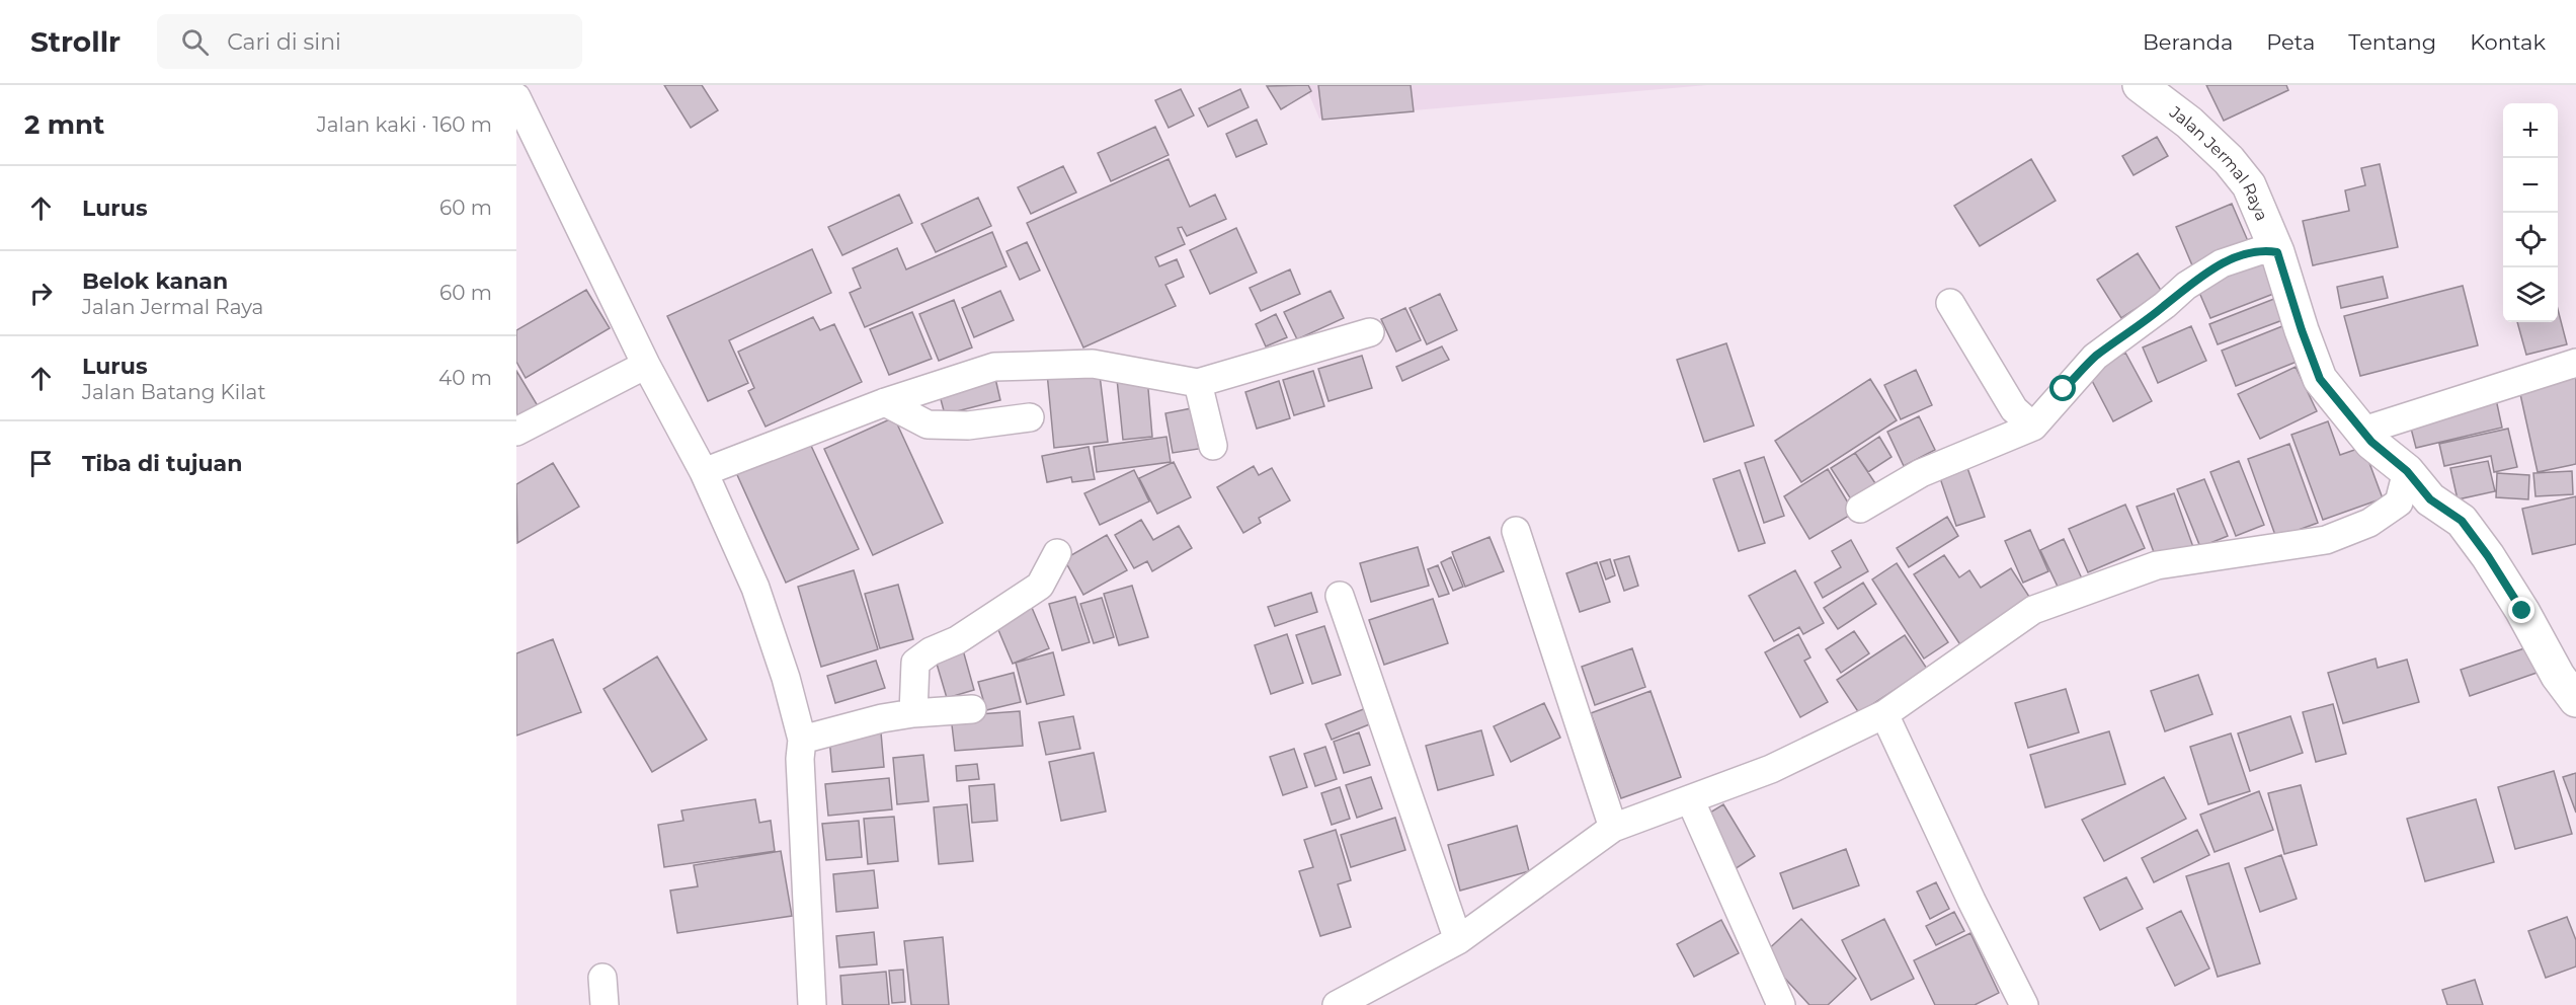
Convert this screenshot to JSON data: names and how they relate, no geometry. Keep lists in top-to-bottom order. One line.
{"streets":{"street":["Jalan Jermal Raya"]},"page":{"header":"Strollr","search":"Cari di sini","nav":["Beranda","Peta","Tentang","Kontak"],"heading":["2 mnt","Jalan kaki · 160 m"],"map_buttons":["+","−"],"list":[["Lurus","60 m"],["Belok kanan","Jalan Jermal Raya","60 m"],["Lurus","Jalan Batang Kilat","40 m"],"Tiba di tujuan"]}}
